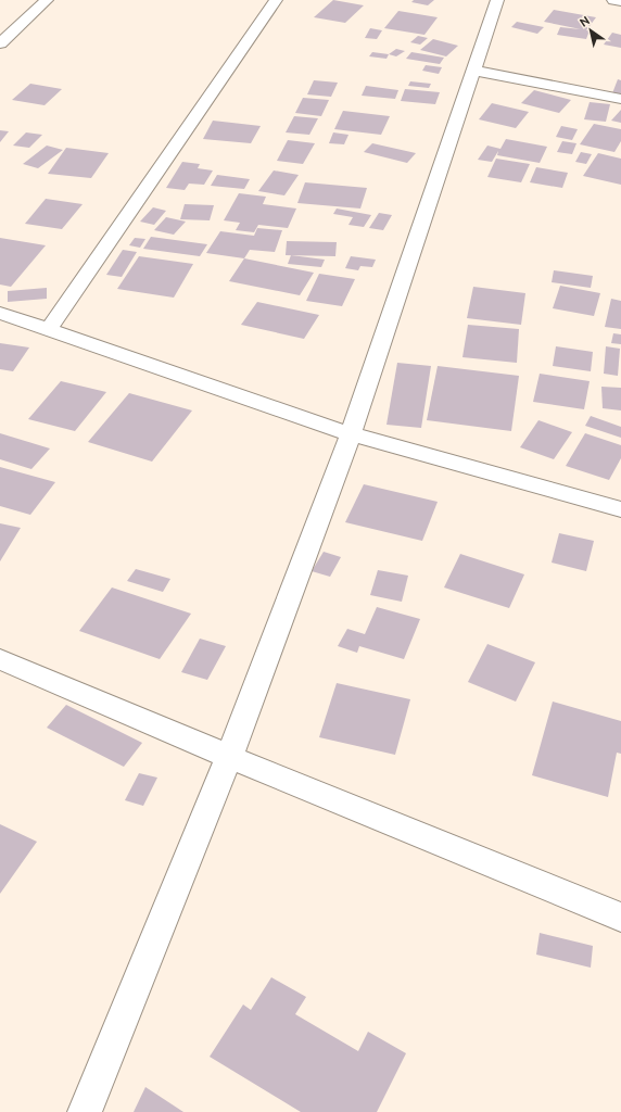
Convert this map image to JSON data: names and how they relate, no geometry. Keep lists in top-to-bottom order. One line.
{"north":"top left"}
